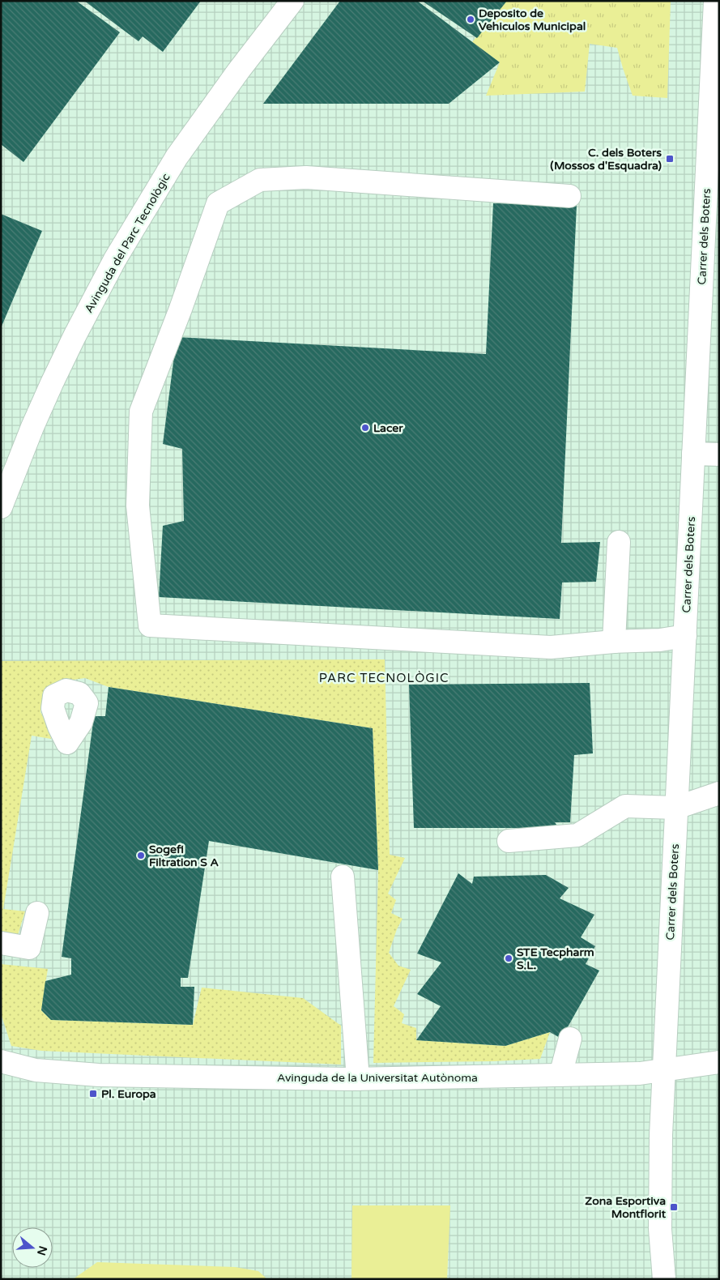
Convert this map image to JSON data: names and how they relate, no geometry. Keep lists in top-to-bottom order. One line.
{"streets":{"street":["Carrer dels Boters","Avinguda del Parc Tecnològic","Avinguda de la Universitat Autònoma"]},"crossings":[["Carrer dels Boters","Avinguda de la Universitat Autònoma"]],"districts":["PARC TECNOLÒGIC"],"places":{"other":["Deposito de Vehiculos Municipal","Lacer","Sogefi Filtration S A","STE Tecpharm S.L."],"transit":["C. dels Boters (Mossos d'Esquadra)","Pl. Europa","Zona Esportiva Montflorit"]},"north":"right"}
